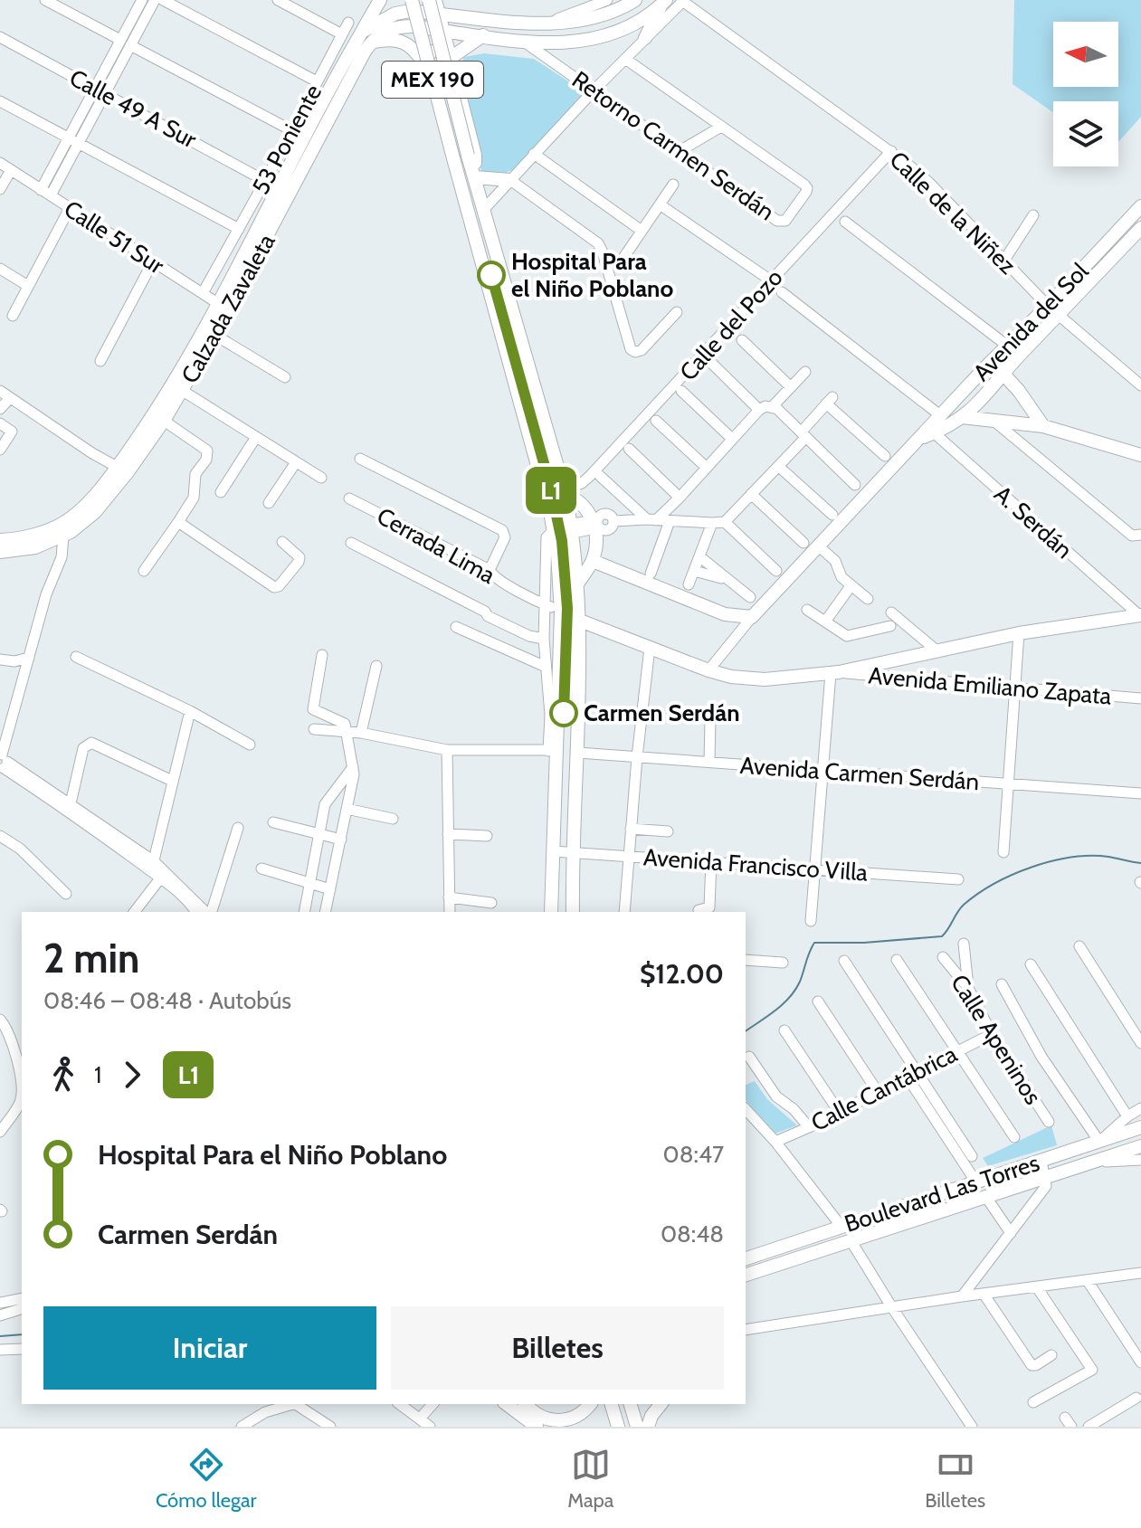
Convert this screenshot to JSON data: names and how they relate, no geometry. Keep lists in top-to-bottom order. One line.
{"streets":{"main road":["MEX 190","Calzada Zavaleta","Avenida del Sol","Boulevard Las Torres"],"street":["Calle 49 A Sur","53 Poniente","Retorno Carmen Serdán","Calle de la Niñez","Calle 51 Sur","Calle del Pozo","A. Serdán","Cerrada Lima","Avenida Emiliano Zapata","Avenida Carmen Serdán","Avenida Francisco Villa","Calle Apeninos","Calle Cantábrica"]},"crossings":[["MEX 190","Calle del Pozo"],["MEX 190","Cerrada Lima"],["MEX 190","Avenida Carmen Serdán"],["MEX 190","Avenida Francisco Villa"],["Calle 49 A Sur","53 Poniente"],["53 Poniente","Calle 51 Sur"],["Calle de la Niñez","Avenida del Sol"],["Calle de la Niñez","Calle del Pozo"],["Calle 51 Sur","Calzada Zavaleta"],["Avenida del Sol","A. Serdán"],["Calle Apeninos","Calle Cantábrica"]],"places":["Hospital Para el Niño Poblano","Carmen Serdán"],"lines":["bus line L1"],"north":"left","page":{"on_map":"L1","heading":["2 min","08:46 – 08:48 · Autobús","$12.00"],"legs":["1","L1"],"list":[{"name":"Hospital Para el Niño Poblano","value":"08:47"},{"name":"Carmen Serdán","value":"08:48"}],"buttons":["Iniciar","Billetes"],"tabs":["Cómo llegar","Mapa","Billetes"]}}
